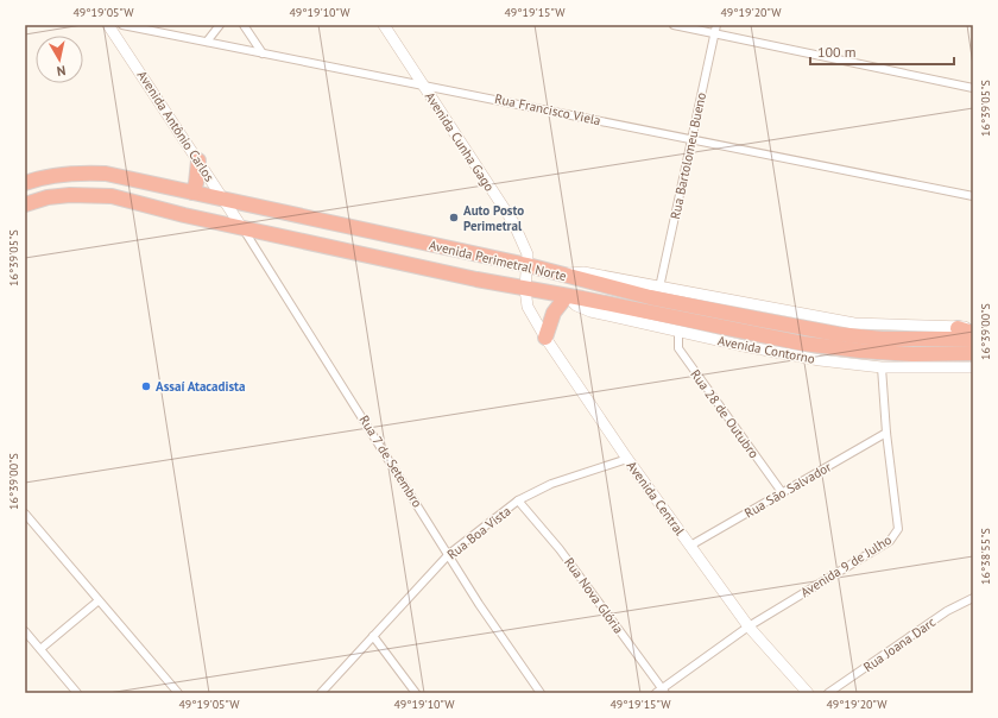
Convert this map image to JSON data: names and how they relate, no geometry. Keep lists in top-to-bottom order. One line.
{"streets":{"highway":["Avenida Perimetral Norte"],"street":["Rua Francisco Viela","Avenida Antônio Carlos","Avenida Cunha Gago","Rua Bartolomeu Bueno","Avenida Contorno","Rua 28 de Outubro","Rua 7 de Setembro","Rua São Salvador","Avenida Central","Rua Boa Vista","Avenida 9 de Julho","Rua Nova Glória","Rua Joana Darc"]},"crossings":[["Rua Francisco Viela","Avenida Cunha Gago"],["Rua Francisco Viela","Rua Bartolomeu Bueno"],["Avenida Antônio Carlos","Avenida Perimetral Norte"],["Avenida Antônio Carlos","Rua 7 de Setembro"],["Avenida Cunha Gago","Avenida Perimetral Norte"],["Avenida Cunha Gago","Avenida Central"],["Avenida Perimetral Norte","Avenida Contorno"],["Avenida Perimetral Norte","Rua 7 de Setembro"],["Avenida Perimetral Norte","Avenida Central"],["Avenida Contorno","Rua 28 de Outubro"],["Avenida Contorno","Avenida 9 de Julho"],["Rua 28 de Outubro","Rua São Salvador"],["Rua 7 de Setembro","Rua Boa Vista"],["Rua São Salvador","Avenida Central"],["Rua São Salvador","Avenida 9 de Julho"],["Avenida Central","Rua Boa Vista"],["Avenida Central","Avenida 9 de Julho"],["Rua Boa Vista","Rua Nova Glória"],["Avenida 9 de Julho","Rua Nova Glória"]],"places":["Auto Posto Perimetral","Assaí Atacadista"],"scale_bar":"100 m","north":"bottom","coordinates":["49°19'05\"W","49°19'10\"W","49°19'15\"W","49°19'20\"W","16°39'05\"S","16°39'00\"S","16°38'55\"S"]}
